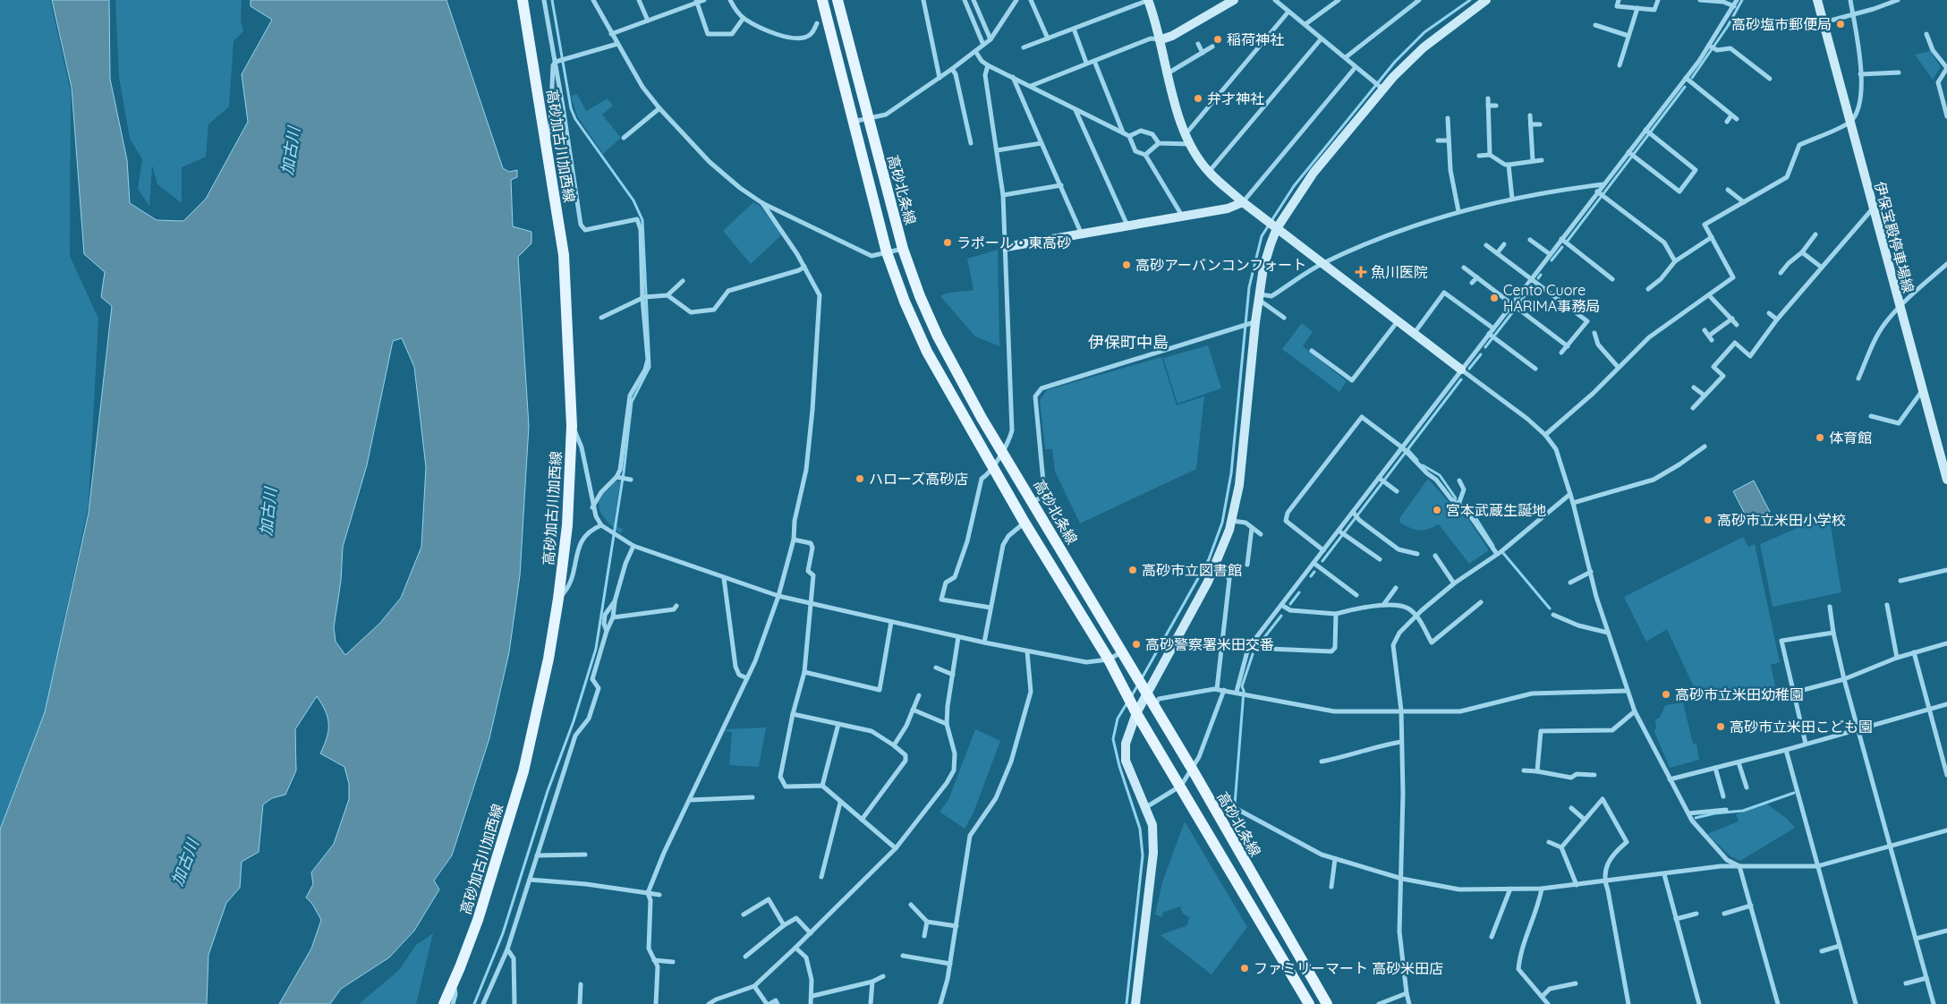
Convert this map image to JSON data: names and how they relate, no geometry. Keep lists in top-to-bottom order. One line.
{"streets":{"main road":["高砂加古川加西線","高砂北条線"],"street":["伊保宝殿停車場線"]},"districts":["伊保町中島"],"water":["加古川"],"places":{"other":["高砂塩市郵便局","稲荷神社","弁才神社","ラポール・東高砂","高砂アーバンコンフォート","Cento Cuore HARIMA事務局","体育館","ハローズ高砂店","宮本武蔵生誕地","高砂市立米田小学校","高砂市立図書館","高砂警察署米田交番","高砂市立米田幼稚園","高砂市立米田こども園","ファミリーマート 高砂米田店"],"health":["魚川医院"]}}
